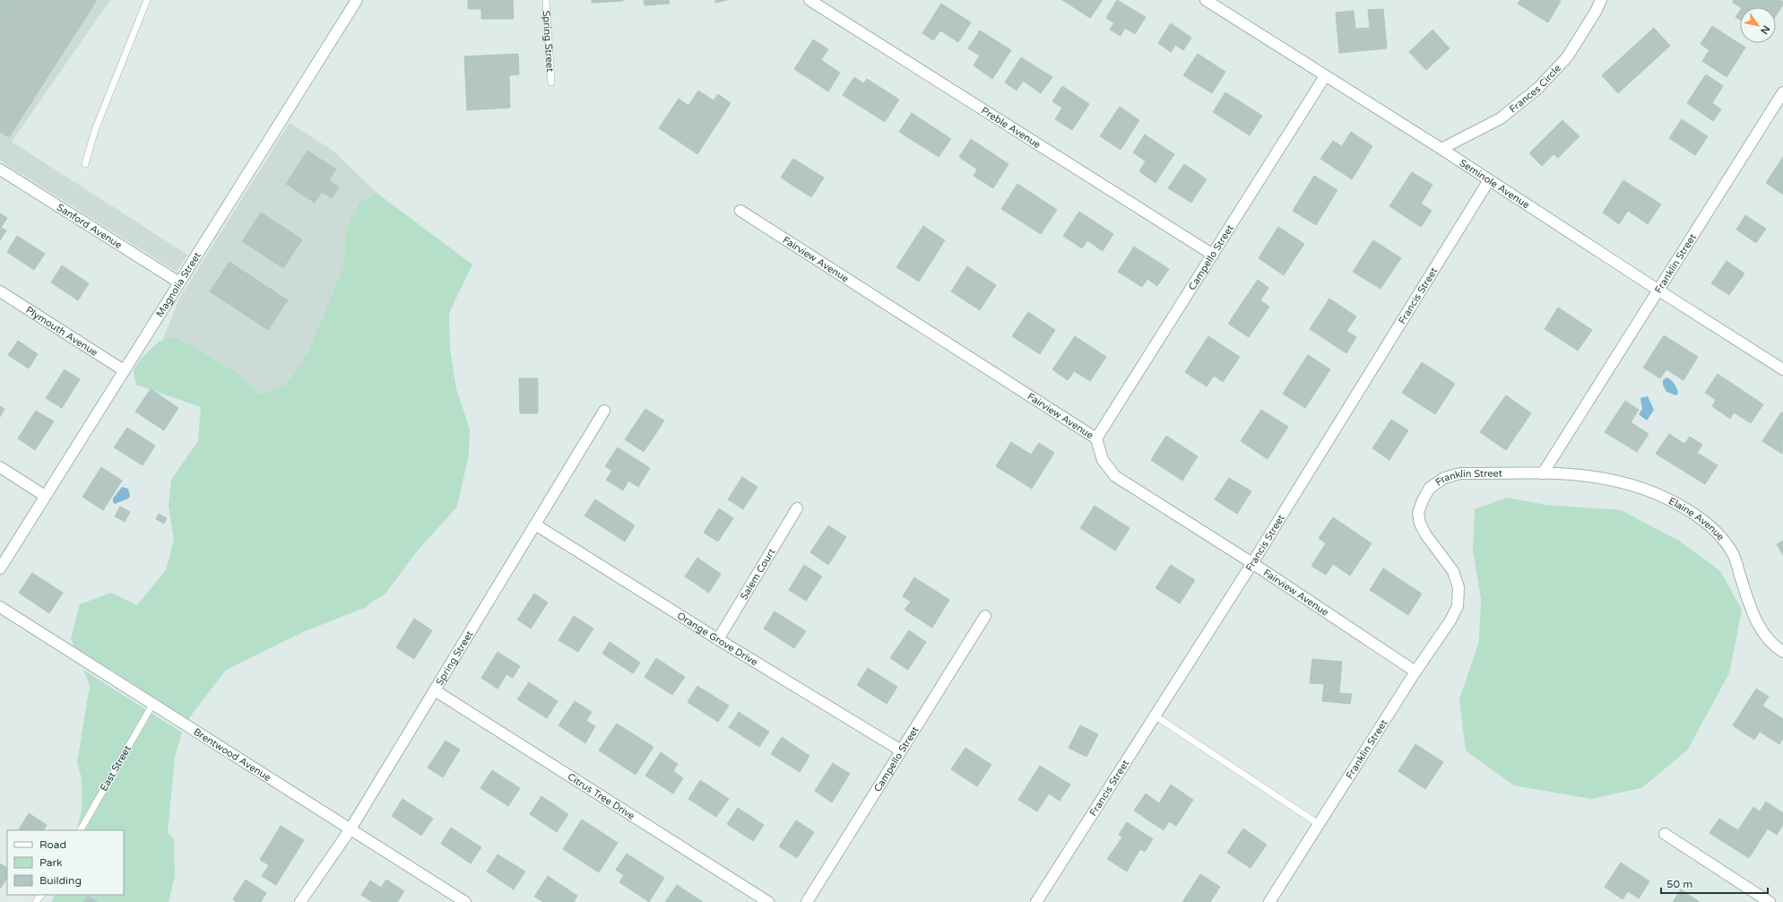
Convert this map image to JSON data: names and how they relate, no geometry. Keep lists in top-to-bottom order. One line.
{"streets":{"street":["Spring Street","Frances Circle","Preble Avenue","Seminole Avenue","Sanford Avenue","Campello Street","Fairview Avenue","Franklin Street","Magnolia Street","Francis Street","Plymouth Avenue","Elaine Avenue","Salem Court","Orange Grove Drive","Brentwood Avenue","Citrus Tree Drive"],"lane":["East Street"]},"crossings":[["Spring Street","Orange Grove Drive"],["Spring Street","Brentwood Avenue"],["Spring Street","Citrus Tree Drive"],["Frances Circle","Seminole Avenue"],["Preble Avenue","Campello Street"],["Seminole Avenue","Campello Street"],["Seminole Avenue","Franklin Street"],["Seminole Avenue","Francis Street"],["Sanford Avenue","Magnolia Street"],["Campello Street","Fairview Avenue"],["Campello Street","Orange Grove Drive"],["Fairview Avenue","Franklin Street"],["Fairview Avenue","Francis Street"],["Franklin Street","Elaine Avenue"],["Magnolia Street","Plymouth Avenue"],["Salem Court","Orange Grove Drive"],["Brentwood Avenue","East Street"]],"legend":["Road","Park","Building"],"scale_bar":"50 m","north":"bottom right"}
